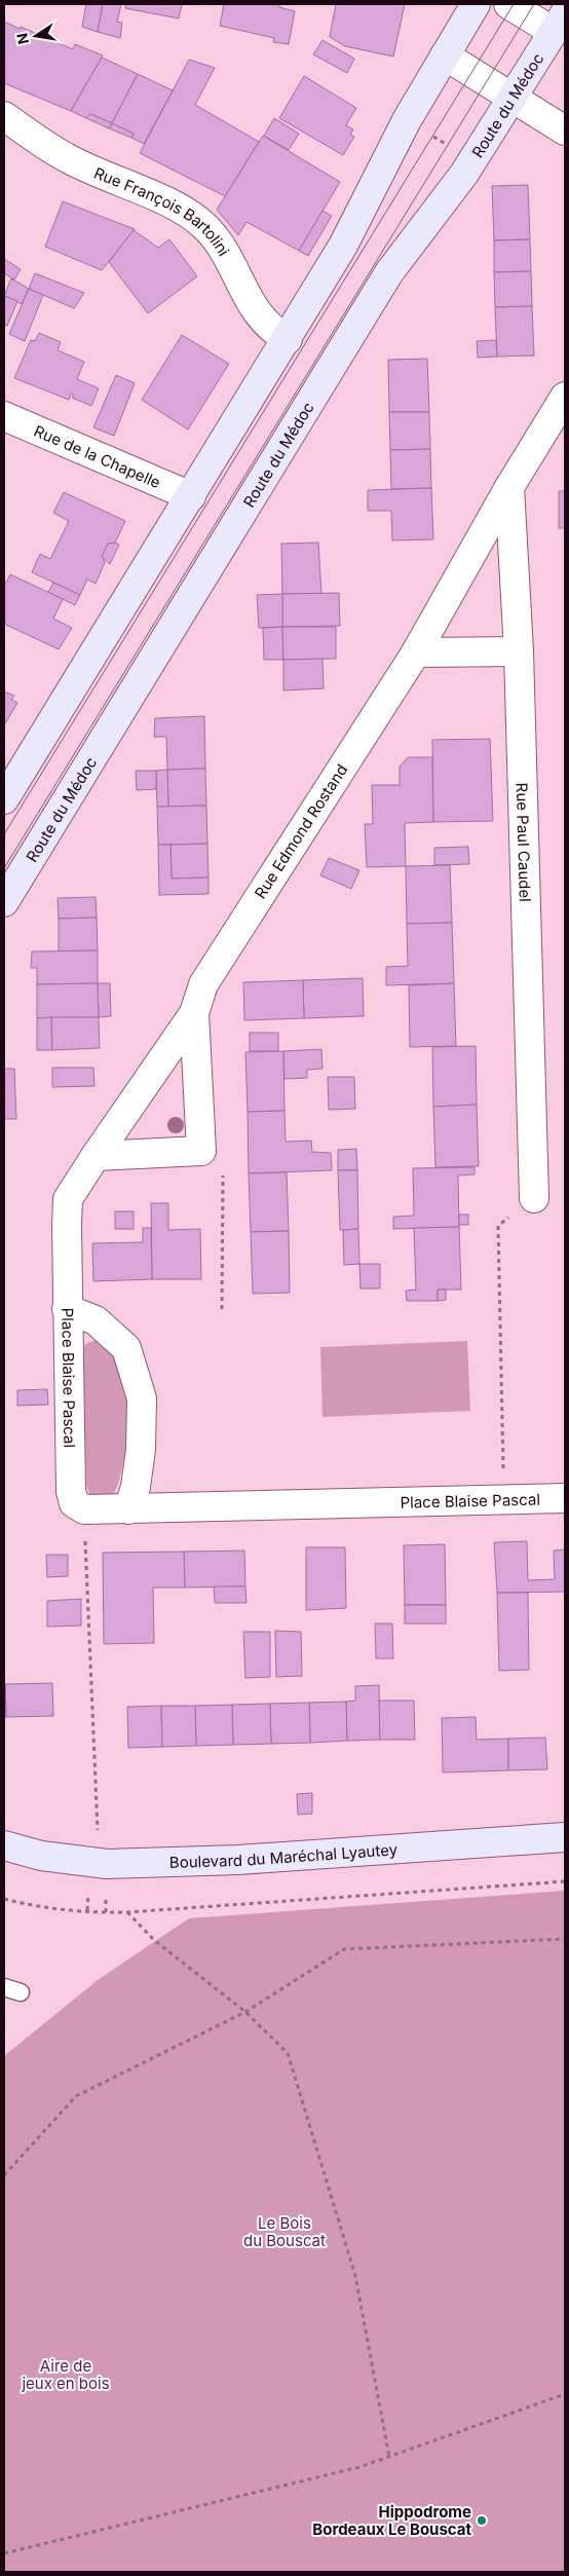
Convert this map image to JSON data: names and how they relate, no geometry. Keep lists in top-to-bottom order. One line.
{"streets":{"main road":["Route du Médoc","Boulevard du Maréchal Lyautey"],"street":["Rue François Bartolini","Rue de la Chapelle","Rue Edmond Rostand","Rue Paul Caudel","Place Blaise Pascal"]},"crossings":[["Rue Edmond Rostand","Rue Paul Caudel"],["Rue Edmond Rostand","Place Blaise Pascal"]],"parks":["Le Bois du Bouscat","Aire de jeux en bois"],"places":["Hippodrome Bordeaux Le Bouscat"],"north":"left"}
